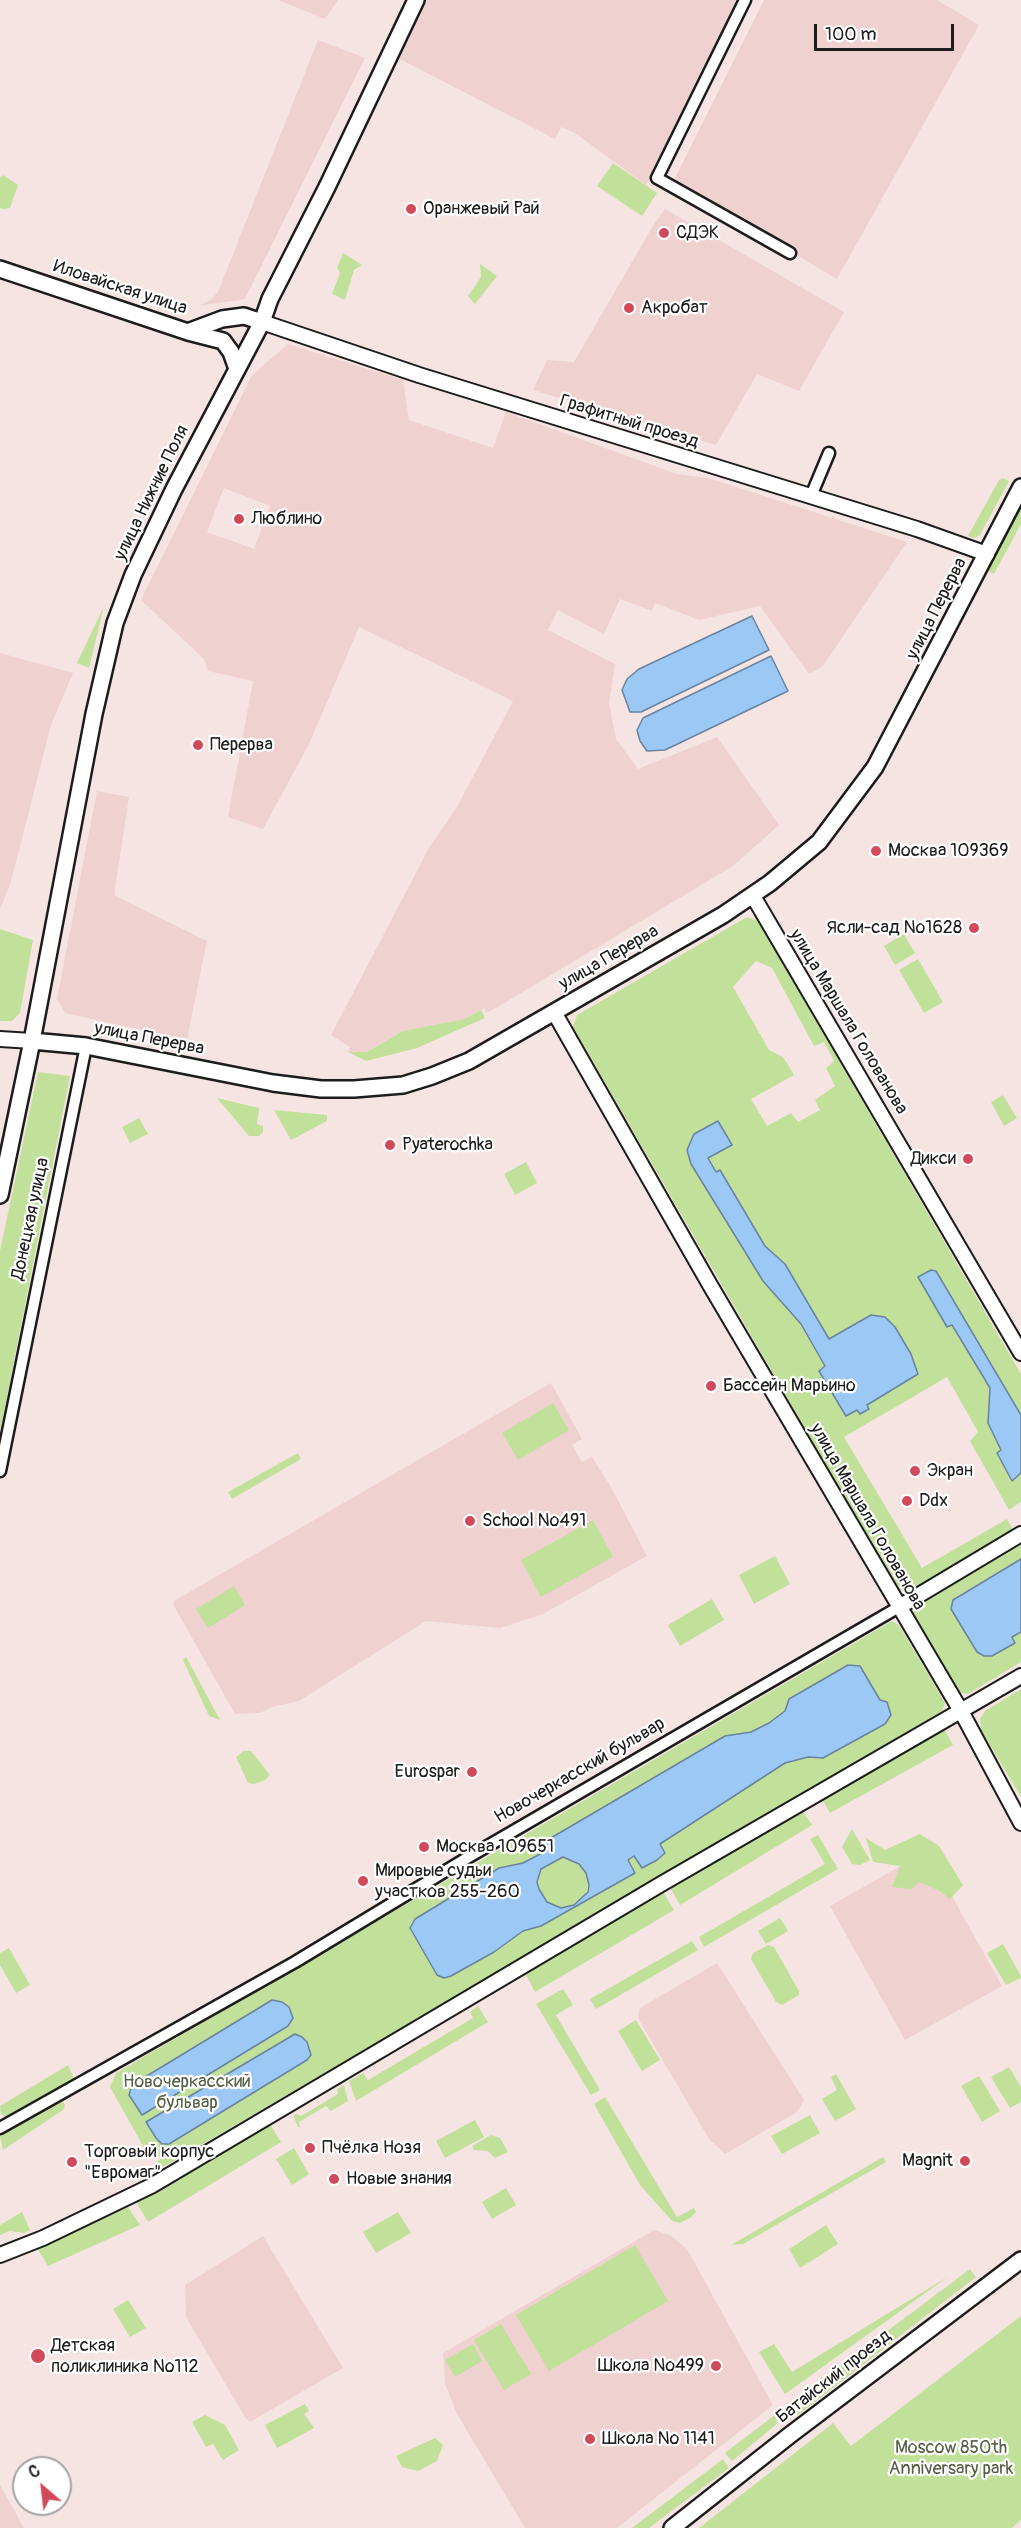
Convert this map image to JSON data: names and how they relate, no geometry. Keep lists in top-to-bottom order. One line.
{"streets":{"main road":["Иловайская улица","улица Нижние Поля","улица Перерва","Донецкая улица","Батайский проезд"],"street":["Графитный проезд","улица Маршала Голованова","Новочеркасский бульвар"]},"crossings":[["Иловайская улица","Графитный проезд"],["Иловайская улица","улица Нижние Поля"],["Графитный проезд","улица Нижние Поля"],["Графитный проезд","улица Перерва"],["улица Нижние Поля","улица Перерва"],["улица Нижние Поля","Донецкая улица"],["улица Перерва","улица Маршала Голованова"],["улица Перерва","Донецкая улица"],["улица Маршала Голованова","Новочеркасский бульвар"]],"parks":["Новочеркасский бульвар","Moscow 850th Anniversary park"],"places":["Оранжевый Рай","СДЭК","Акробат","Люблино","Перерва","Москва 109369","Ясли-сад №1628","Pyaterochka","Дикси","Бассейн Марьино","Экран","Ddx","School №491","Eurospar","Москва 109651","Мировые судьи участков 255-260","Пчёлка Нозя","Magnit","Торговый корпус \"Евромаг\"","Новые знания","Детская поликлиника №112","Школа №499","Школа № 1141"],"scale_bar":"100 m","north":"top left"}
